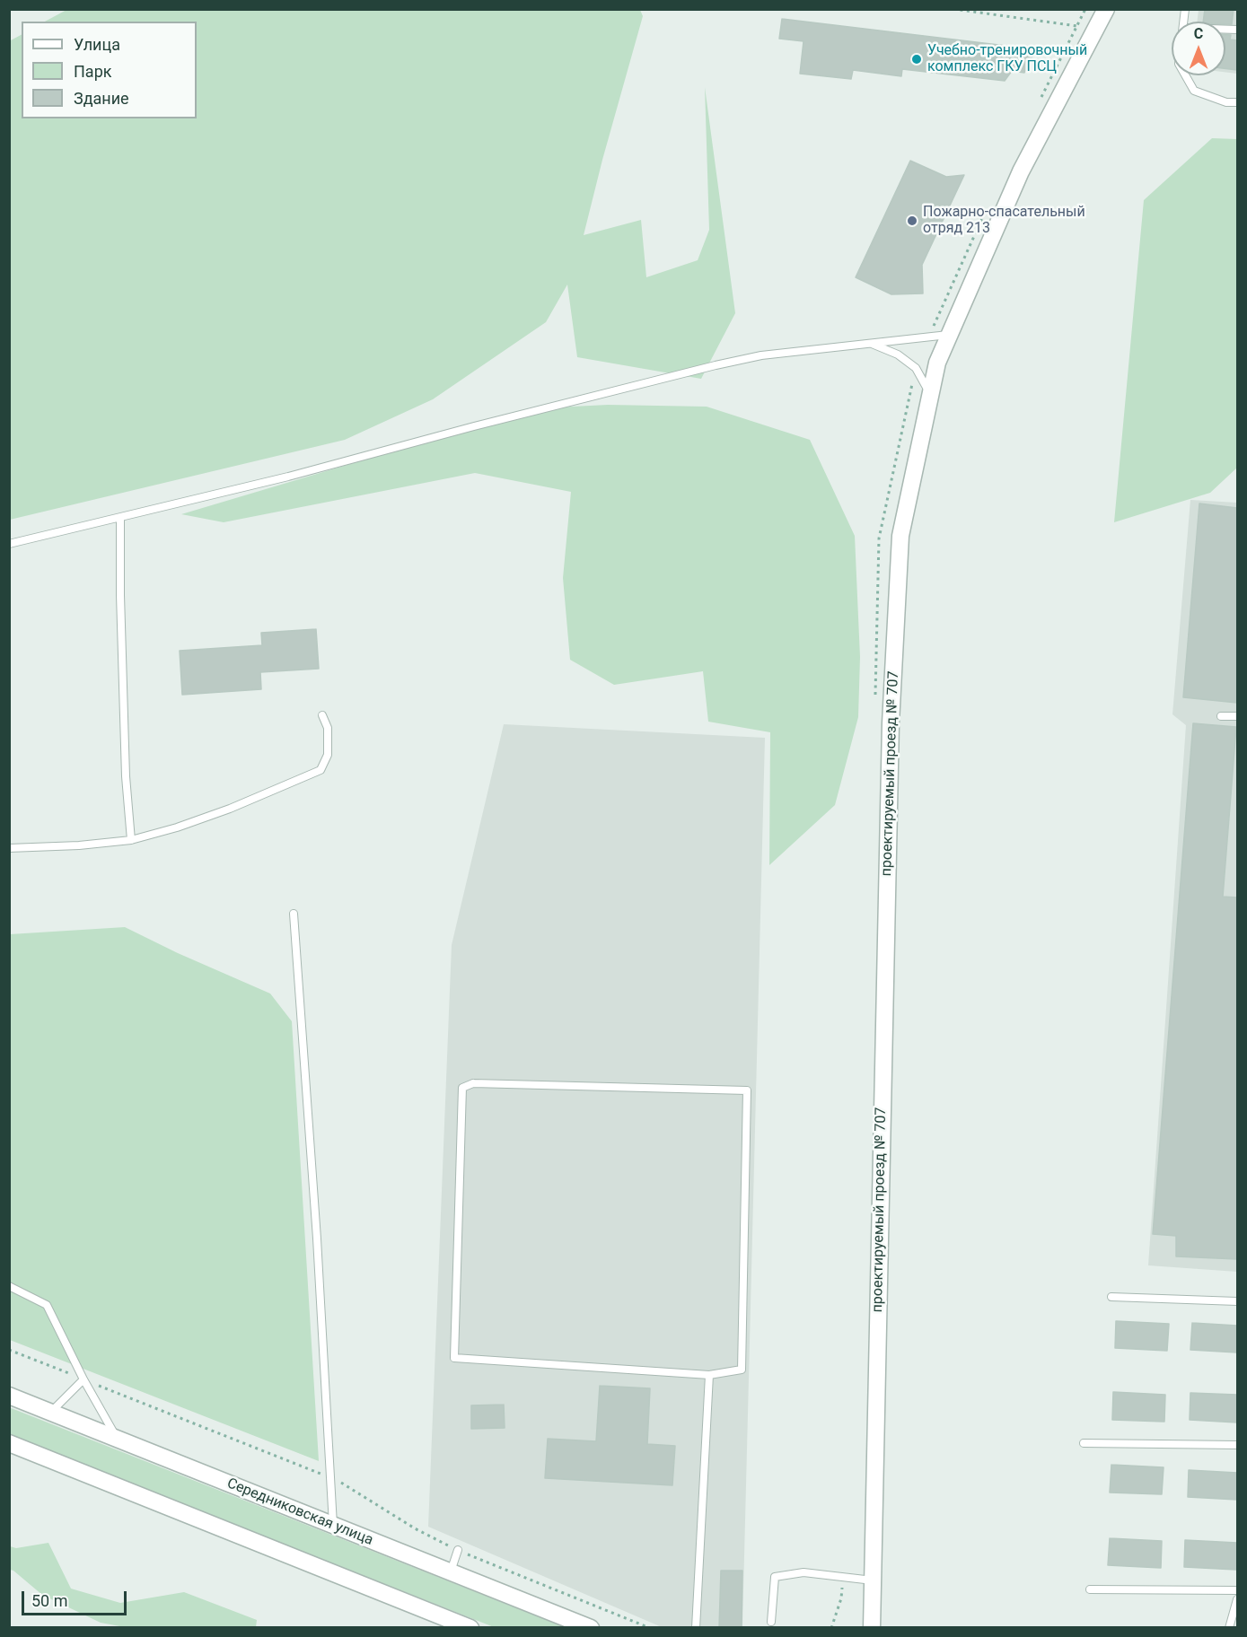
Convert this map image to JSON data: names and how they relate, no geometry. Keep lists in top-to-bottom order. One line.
{"streets":{"street":["проектируемый проезд № 707","Середниковская улица"]},"places":["Учебно-тренировочный комплекс ГКУ ПСЦ","Пожарно-спасательный отряд 213"],"legend":["Улица","Парк","Здание"],"scale_bar":"50 m","north":"top"}
